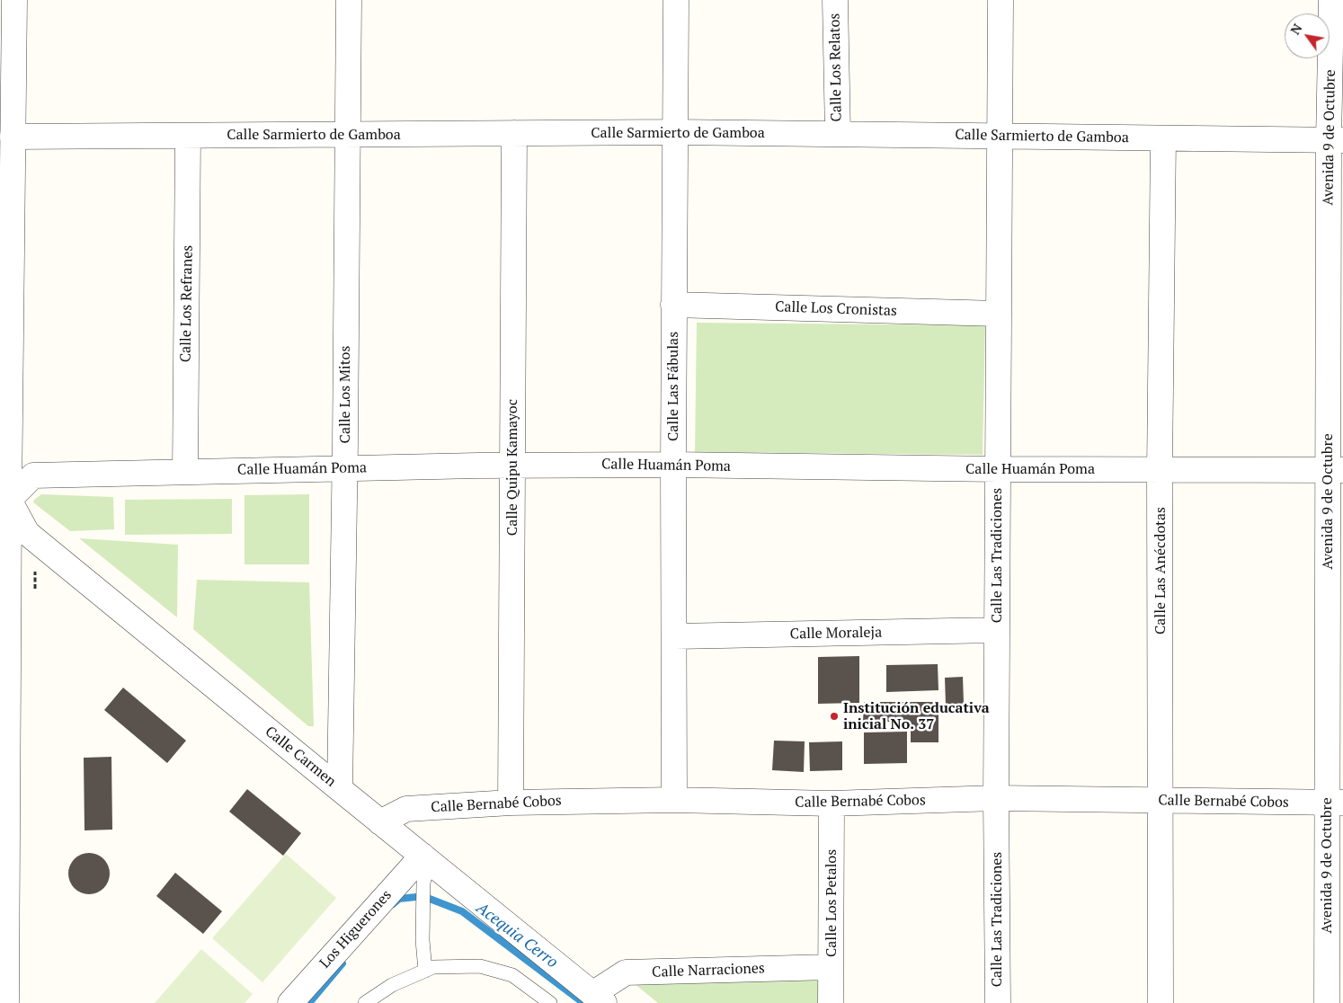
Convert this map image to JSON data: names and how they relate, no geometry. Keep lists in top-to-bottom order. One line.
{"streets":{"street":["Calle Los Relatos","Calle Sarmierto de Gamboa","Avenida 9 de Octubre","Calle Los Refranes","Calle Los Cronistas","Calle Las Fábulas","Calle Los Mitos","Calle Huamán Poma","Calle Quipu Kamayoc","Calle Las Tradiciones","Calle Las Anécdotas","Calle Moraleja","Calle Carmen","Calle Bernabé Cobos","Calle Los Petalos","Los Higuerones","Calle Narraciones"]},"crossings":[["Calle Los Relatos","Calle Sarmierto de Gamboa"],["Calle Sarmierto de Gamboa","Avenida 9 de Octubre"],["Calle Sarmierto de Gamboa","Calle Los Refranes"],["Calle Sarmierto de Gamboa","Calle Las Fábulas"],["Calle Sarmierto de Gamboa","Calle Los Mitos"],["Calle Sarmierto de Gamboa","Calle Quipu Kamayoc"],["Calle Sarmierto de Gamboa","Calle Las Tradiciones"],["Calle Sarmierto de Gamboa","Calle Las Anécdotas"],["Avenida 9 de Octubre","Calle Huamán Poma"],["Avenida 9 de Octubre","Calle Bernabé Cobos"],["Calle Los Refranes","Calle Huamán Poma"],["Calle Los Cronistas","Calle Las Fábulas"],["Calle Los Cronistas","Calle Las Tradiciones"],["Calle Las Fábulas","Calle Huamán Poma"],["Calle Las Fábulas","Calle Moraleja"],["Calle Las Fábulas","Calle Bernabé Cobos"],["Calle Los Mitos","Calle Huamán Poma"],["Calle Los Mitos","Calle Carmen"],["Calle Huamán Poma","Calle Quipu Kamayoc"],["Calle Huamán Poma","Calle Las Tradiciones"],["Calle Huamán Poma","Calle Las Anécdotas"],["Calle Huamán Poma","Calle Carmen"],["Calle Quipu Kamayoc","Calle Bernabé Cobos"],["Calle Las Tradiciones","Calle Moraleja"],["Calle Las Tradiciones","Calle Bernabé Cobos"],["Calle Las Anécdotas","Calle Bernabé Cobos"],["Calle Carmen","Calle Bernabé Cobos"],["Calle Carmen","Los Higuerones"],["Calle Carmen","Calle Narraciones"],["Calle Bernabé Cobos","Calle Los Petalos"],["Calle Los Petalos","Calle Narraciones"]],"water":["Acequia Cerro"],"places":["Institución educativa inicial No. 37"],"north":"top left"}
